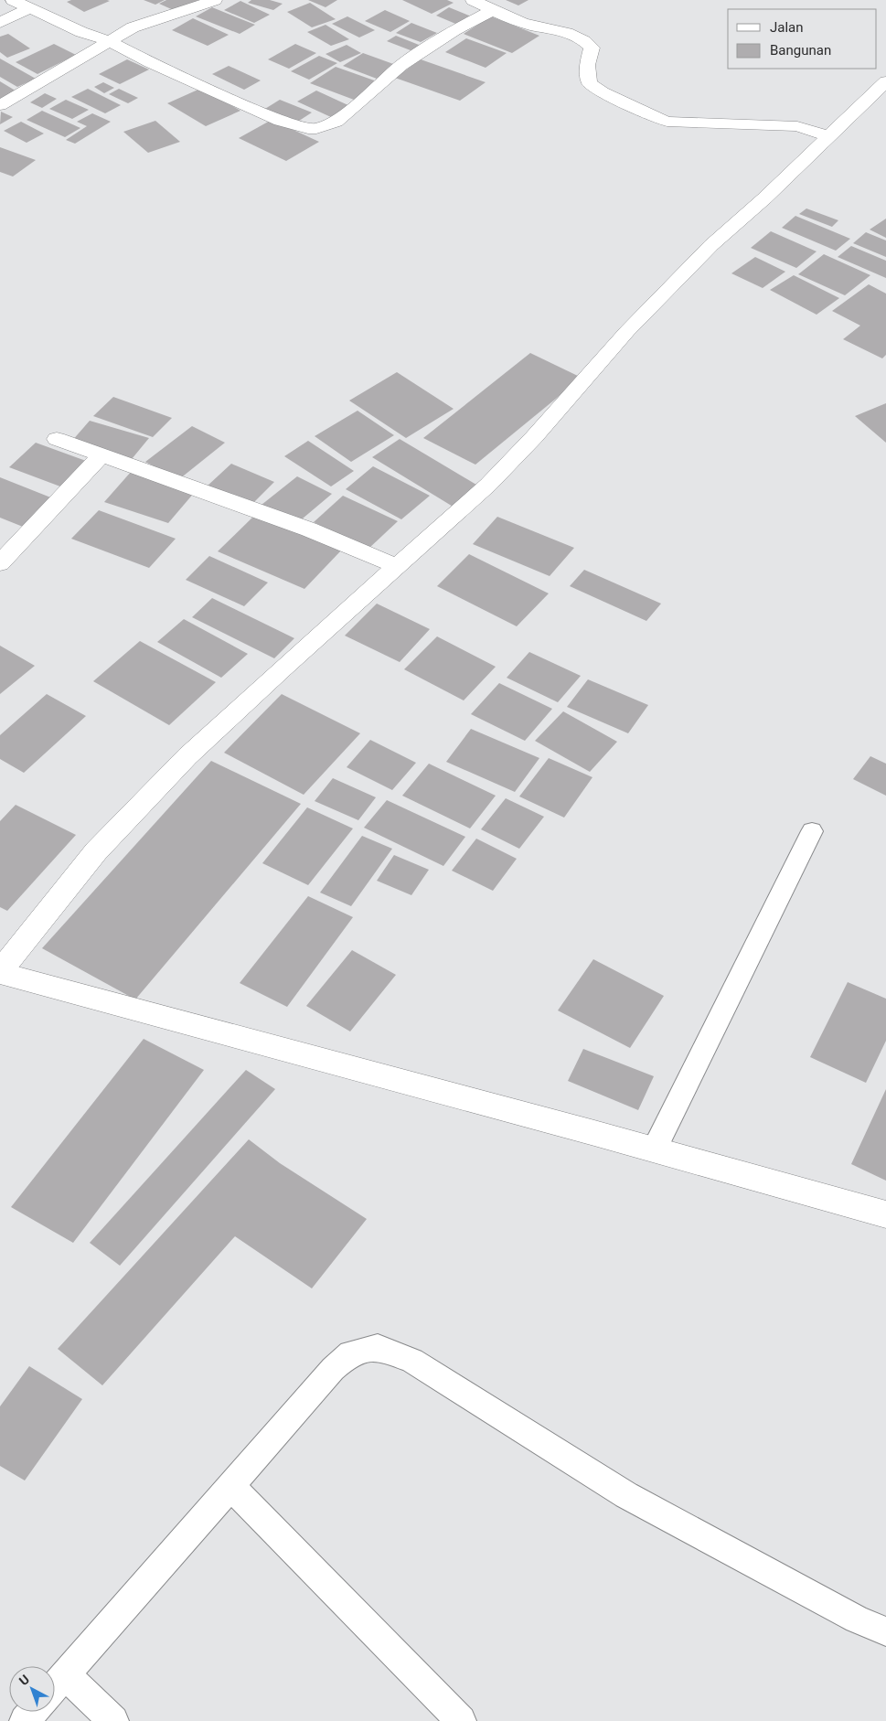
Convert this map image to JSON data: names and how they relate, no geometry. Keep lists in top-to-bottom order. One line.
{"legend":["Jalan","Bangunan"],"north":"top left"}
